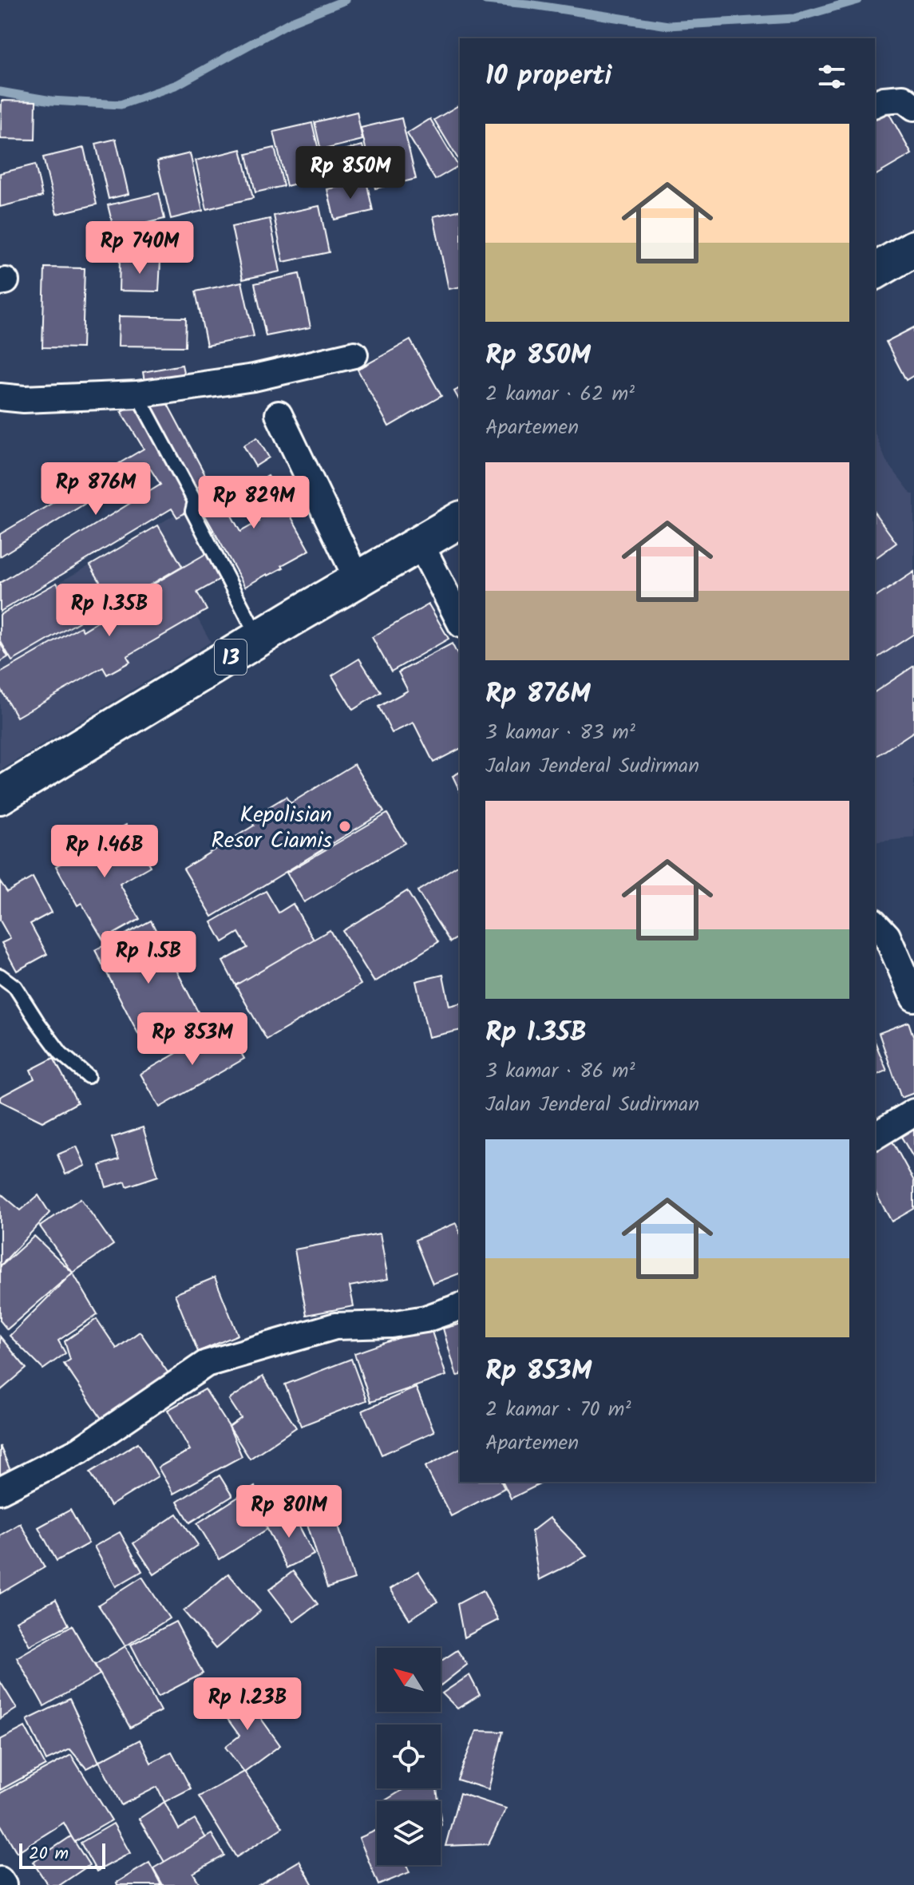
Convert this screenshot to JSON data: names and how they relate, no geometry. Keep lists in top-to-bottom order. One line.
{"streets":{"highway":["13"]},"places":["Kepolisian Resor Ciamis"],"scale_bar":"20 m","north":"top left","page":{"heading":"10 properti","list":[{"name":"Rp 850M","note":"2 kamar · 62 m² · Apartemen"},{"name":"Rp 876M","note":"3 kamar · 83 m² · Jalan Jenderal Sudirman"},{"name":"Rp 1.35B","note":"3 kamar · 86 m² · Jalan Jenderal Sudirman"},{"name":"Rp 853M","note":"2 kamar · 70 m² · Apartemen"}],"price":["Rp 850M","Rp 740M","Rp 876M","Rp 829M","Rp 1.35B","Rp 1.46B","Rp 1.5B","Rp 853M","Rp 801M","Rp 1.23B"],"scale":"20 m"}}
